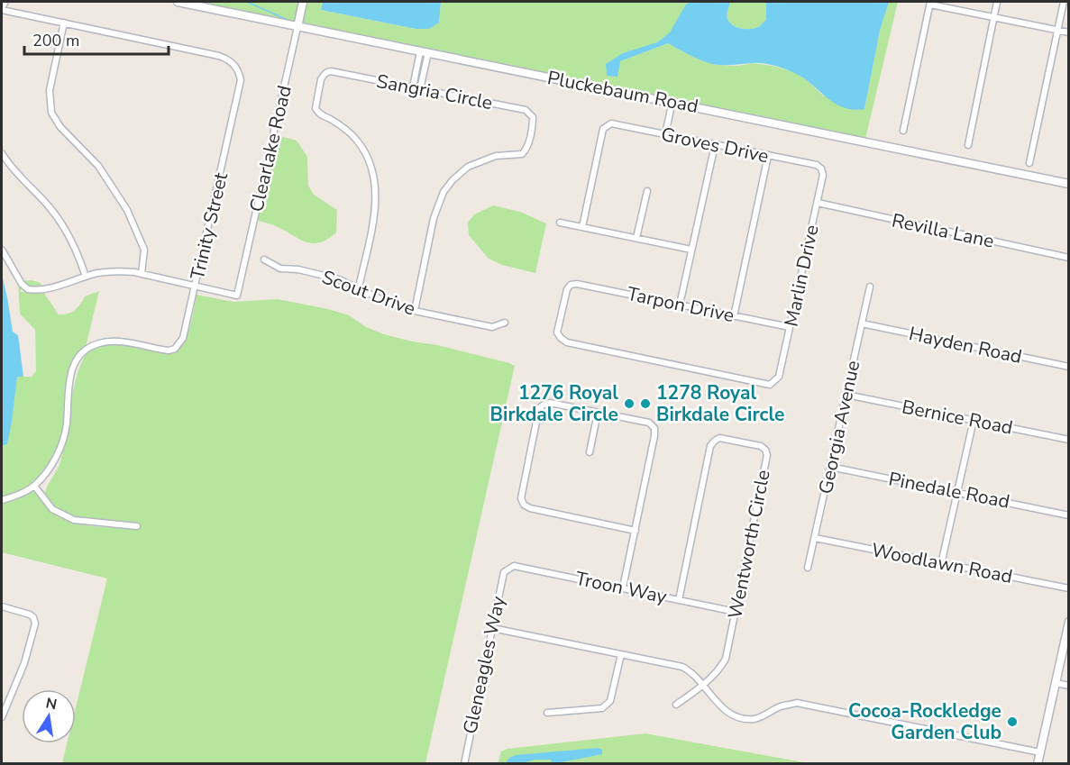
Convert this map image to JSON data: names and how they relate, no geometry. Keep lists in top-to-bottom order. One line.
{"streets":{"street":["Sangria Circle","Pluckebaum Road","Groves Drive","Clearlake Road","Trinity Street","Revilla Lane","Marlin Drive","Scout Drive","Tarpon Drive","Hayden Road","Bernice Road","Georgia Avenue","Pinedale Road","Wentworth Circle","Woodlawn Road","Troon Way","Gleneagles Way"]},"crossings":[["Sangria Circle","Scout Drive"],["Pluckebaum Road","Clearlake Road"],["Groves Drive","Marlin Drive"],["Clearlake Road","Trinity Street"],["Revilla Lane","Marlin Drive"],["Marlin Drive","Tarpon Drive"],["Hayden Road","Georgia Avenue"],["Bernice Road","Georgia Avenue"],["Georgia Avenue","Pinedale Road"],["Georgia Avenue","Woodlawn Road"],["Wentworth Circle","Troon Way"],["Troon Way","Gleneagles Way"]],"places":["1276 Royal Birkdale Circle","1278 Royal Birkdale Circle","Cocoa-Rockledge Garden Club"],"scale_bar":"200 m","north":"top"}
